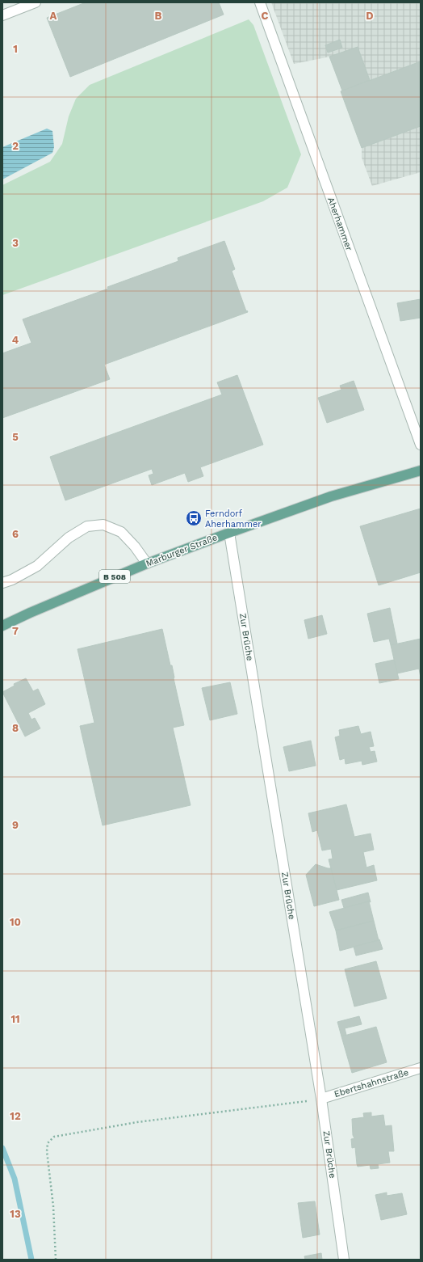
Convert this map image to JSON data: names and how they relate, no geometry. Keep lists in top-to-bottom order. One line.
{"streets":{"main road":["Marburger Straße","B 508"],"street":["Aherhammer","Zur Brüche","Ebertshahnstraße"]},"crossings":[["Marburger Straße","Zur Brüche"],["Zur Brüche","Ebertshahnstraße"]],"places":{"bus stop":["Ferndorf Aherhammer"]},"grid":{"columns":["A","B","C","D"],"rows":["1","2","3","4","5","6","7","8","9","10","11","12","13"]}}
